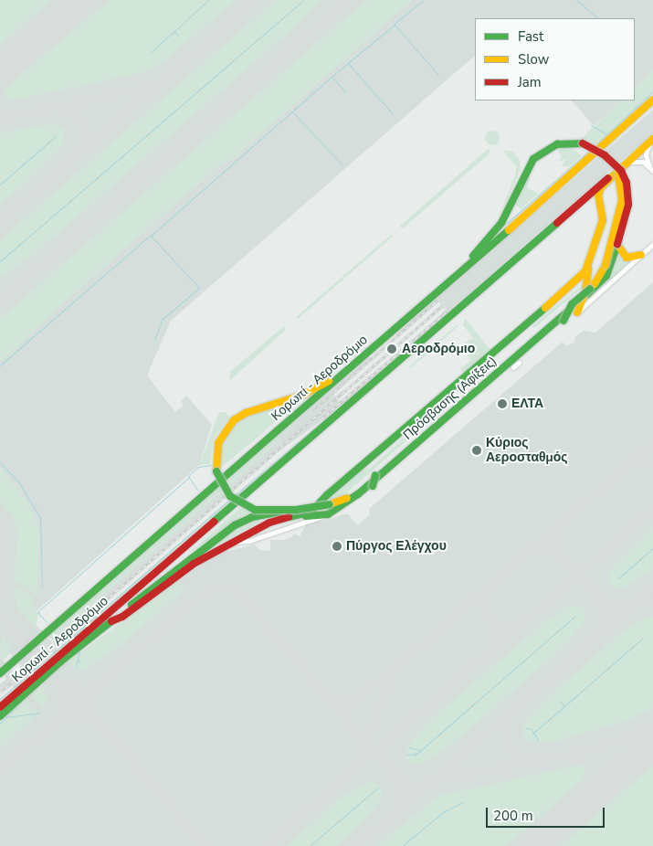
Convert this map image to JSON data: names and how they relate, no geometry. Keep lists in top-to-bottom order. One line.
{"streets":{"main road":["Κορωπί - Αεροδρόμιο","Πρόσβασης (Αφίξεις)"]},"places":["Αεροδρόμιο","ΕΛΤΑ","Κύριος Αεροσταθμός","Πύργος Ελέγχου"],"legend":["Fast","Slow","Jam"],"scale_bar":"200 m"}
